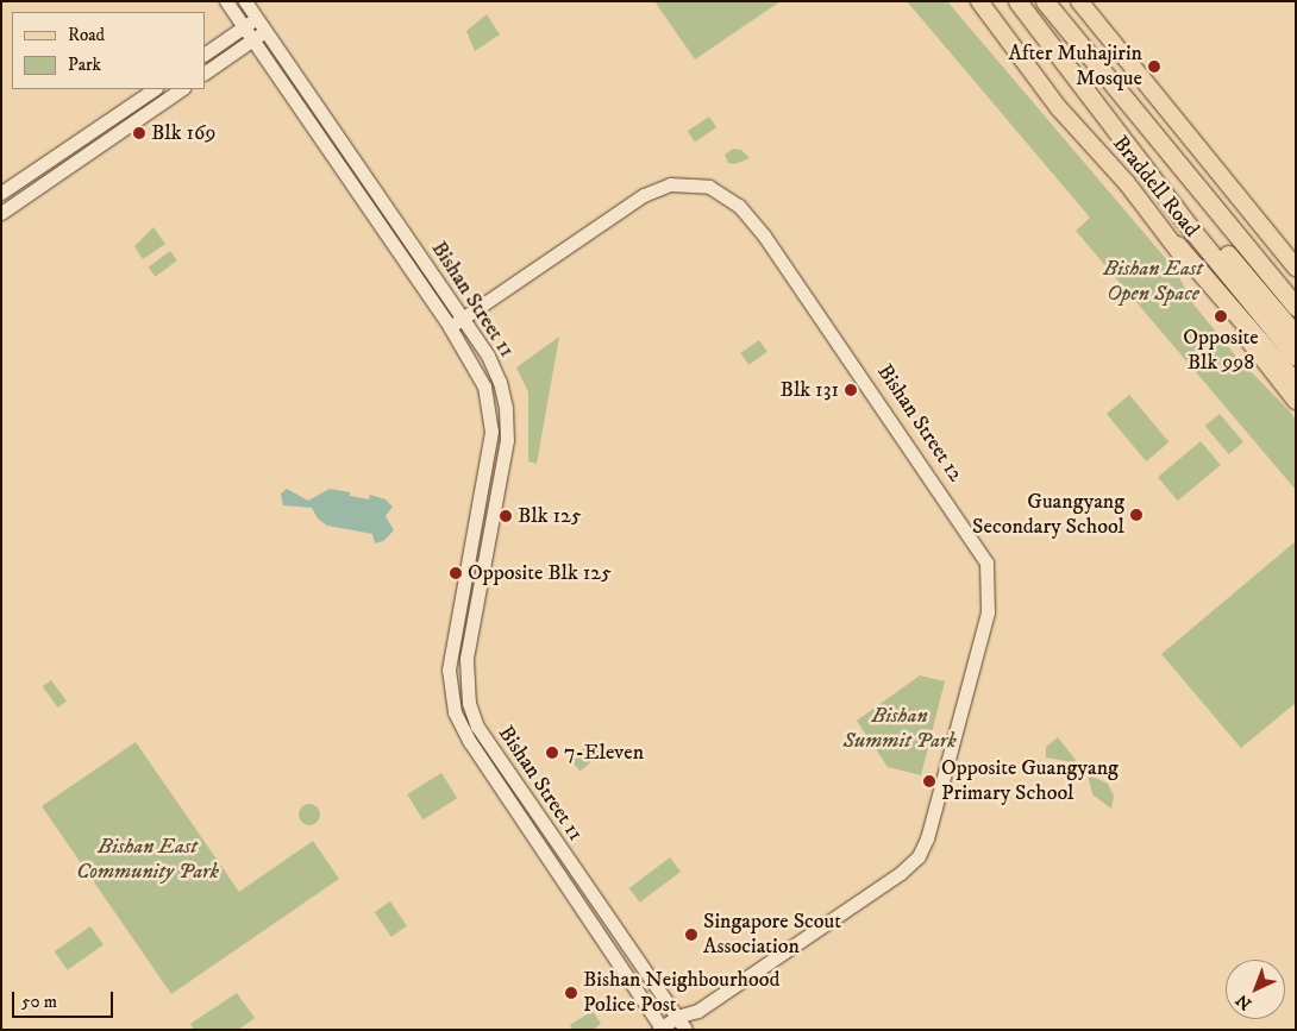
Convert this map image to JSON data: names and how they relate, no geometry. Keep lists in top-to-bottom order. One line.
{"streets":{"highway":["Braddell Road"],"street":["Bishan Street 11","Bishan Street 12"]},"crossings":[["Bishan Street 11","Bishan Street 12"]],"parks":["Bishan East Open Space","Bishan Summit Park","Bishan East Community Park"],"places":["After Muhajirin Mosque","Blk 169","Opposite Blk 998","Blk 131","Guangyang Secondary School","Blk 125","Opposite Blk 125","7-Eleven","Opposite Guangyang Primary School","Singapore Scout Association","Bishan Neighbourhood Police Post"],"legend":["Road","Park"],"scale_bar":"50 m","north":"bottom left"}
